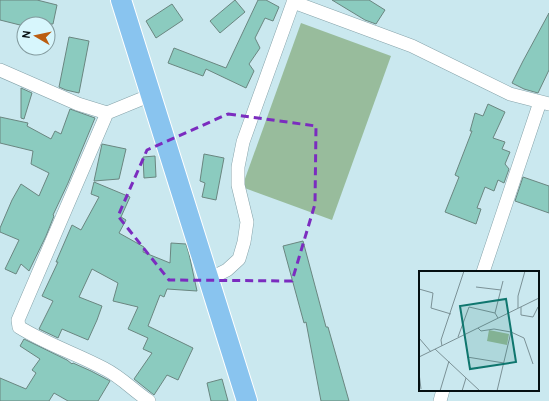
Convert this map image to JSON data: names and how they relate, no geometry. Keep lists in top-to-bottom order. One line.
{"north":"left"}
